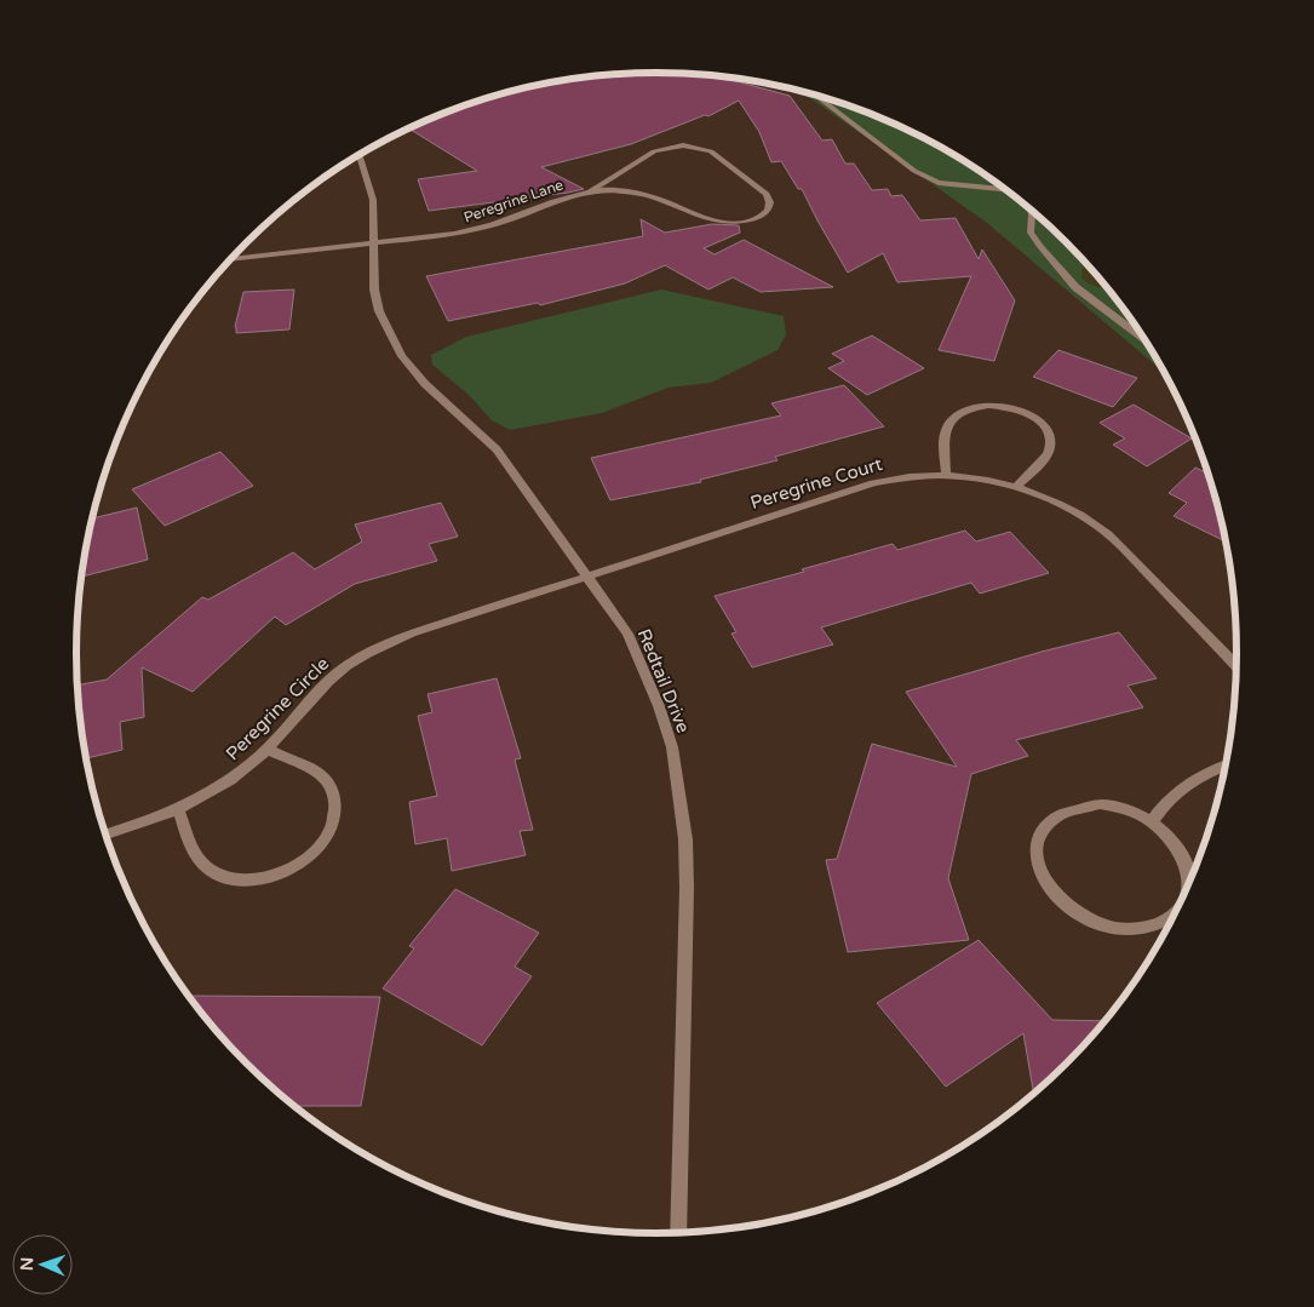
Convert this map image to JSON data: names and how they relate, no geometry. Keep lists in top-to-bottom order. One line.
{"streets":{"street":["Peregrine Lane","Peregrine Court","Redtail Drive","Peregrine Circle"]},"crossings":[["Peregrine Lane","Redtail Drive"],["Peregrine Court","Redtail Drive"],["Peregrine Court","Peregrine Circle"],["Redtail Drive","Peregrine Circle"]],"north":"left"}
